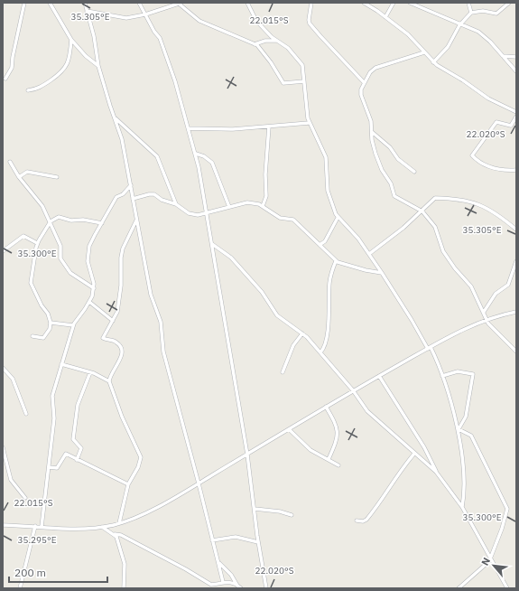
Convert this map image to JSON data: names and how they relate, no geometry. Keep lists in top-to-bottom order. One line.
{"scale_bar":"200 m","north":"top left","coordinates":["35.305°E","22.015°S","22.020°S","35.300°E","35.295°E"]}
